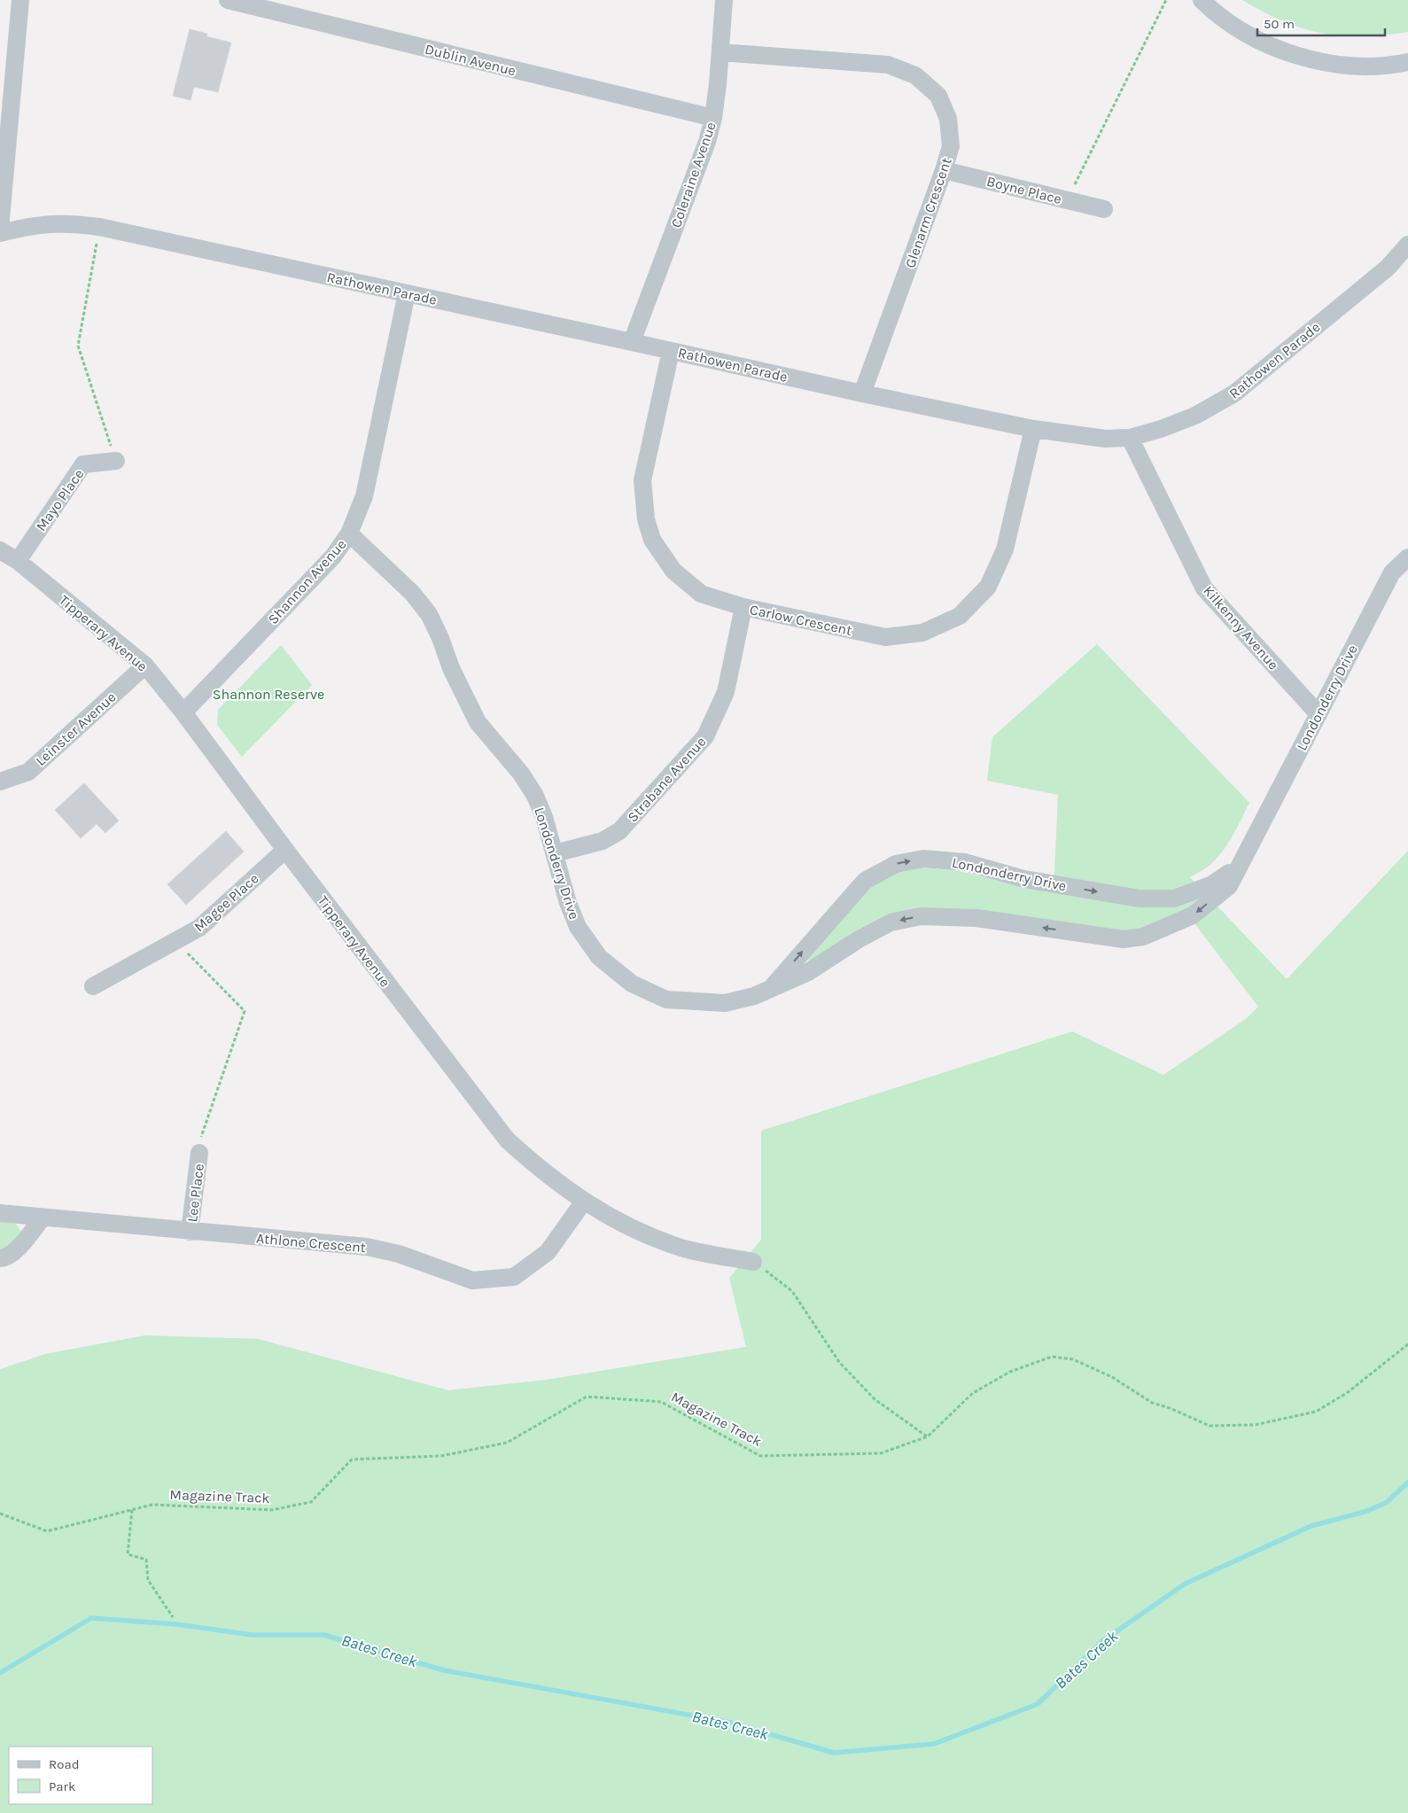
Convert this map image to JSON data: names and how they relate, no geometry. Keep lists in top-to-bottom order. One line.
{"streets":{"street":["Dublin Avenue","Coleraine Avenue","Boyne Place","Glenarm Crescent","Rathowen Parade","Mayo Place","Shannon Avenue","Carlow Crescent","Kilkenny Avenue","Tipperary Avenue","Londonderry Drive","Leinster Avenue","Strabane Avenue","Magee Place","Lee Place","Athlone Crescent"],"path":["Magazine Track"]},"crossings":[["Dublin Avenue","Coleraine Avenue"],["Coleraine Avenue","Glenarm Crescent"],["Coleraine Avenue","Rathowen Parade"],["Boyne Place","Glenarm Crescent"],["Glenarm Crescent","Rathowen Parade"],["Rathowen Parade","Shannon Avenue"],["Rathowen Parade","Carlow Crescent"],["Rathowen Parade","Kilkenny Avenue"],["Mayo Place","Tipperary Avenue"],["Shannon Avenue","Tipperary Avenue"],["Shannon Avenue","Londonderry Drive"],["Carlow Crescent","Strabane Avenue"],["Kilkenny Avenue","Londonderry Drive"],["Tipperary Avenue","Leinster Avenue"],["Tipperary Avenue","Magee Place"],["Tipperary Avenue","Athlone Crescent"],["Londonderry Drive","Strabane Avenue"],["Lee Place","Athlone Crescent"]],"water":["Bates Creek"],"parks":["Shannon Reserve"],"legend":["Road","Park"],"scale_bar":"50 m"}
